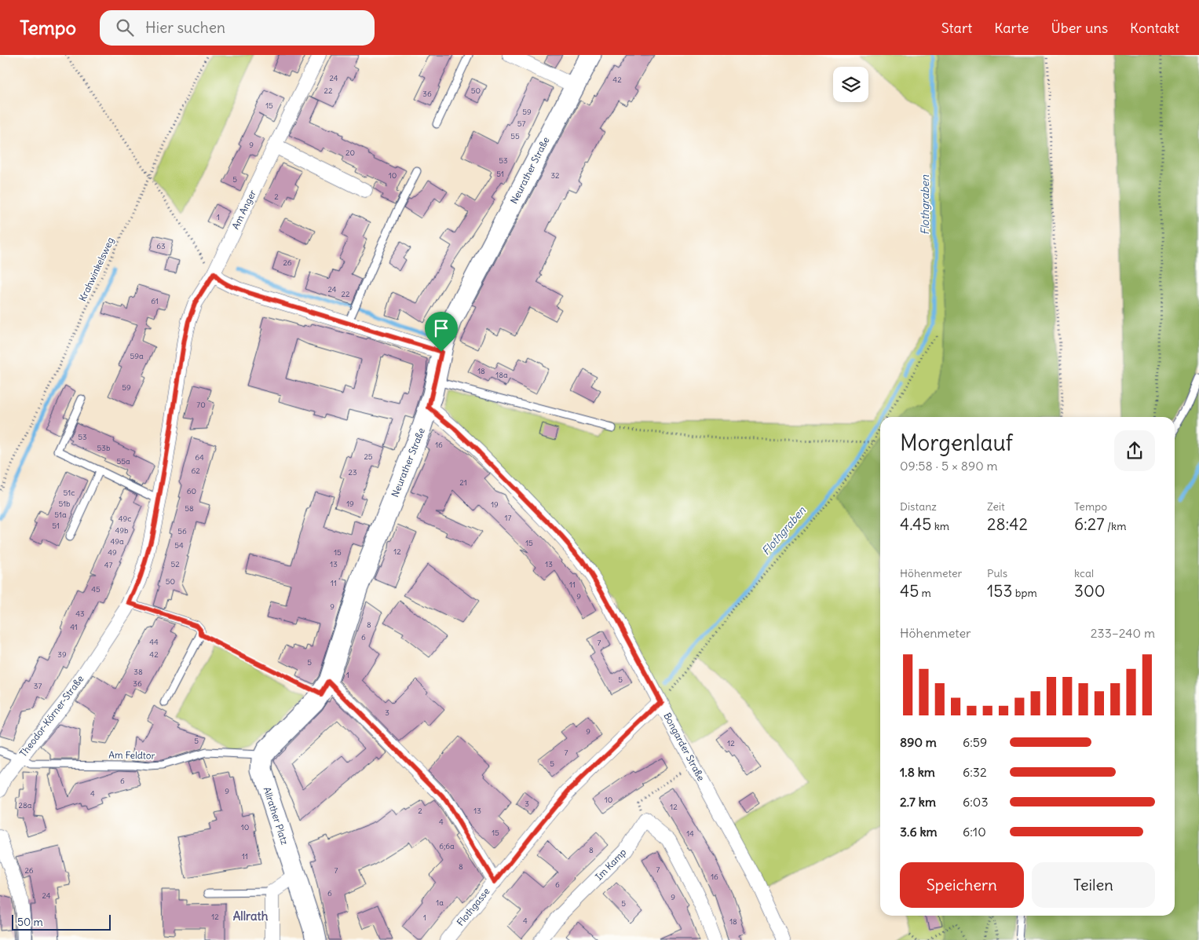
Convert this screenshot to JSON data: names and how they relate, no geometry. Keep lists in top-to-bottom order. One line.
{"streets":{"street":["Neurather Straße","Am Anger","Theodor-Körner-Straße","Bongarder Straße","Allrather Platz","Im Kamp","Flothgasse"],"lane":["Am Feldtor"],"path":["Krahwinkelsweg"]},"crossings":[["Neurather Straße","Bongarder Straße"],["Neurather Straße","Am Feldtor"],["Neurather Straße","Allrather Platz"],["Am Anger","Theodor-Körner-Straße"],["Theodor-Körner-Straße","Am Feldtor"],["Bongarder Straße","Flothgasse"],["Am Feldtor","Allrather Platz"]],"districts":["Allrath"],"water":["Flothgraben"],"house_numbers":["24","42","22","50","36","15","59","57","55","9","20","53","51","10","32","5","2","1","63","26","24","22","61","59a","18","18a","59","70","53","16","53b","25","64","55a","62","23","21","60","51c","51b","19","19","58","51a","17","49c","51","49b","56","49a","15","54","12","49","15","52","13","13","47","50","11","11","45","9","9","43","8","41","6","44","7","39","42","5","38","1","5","36","37","3","9","5","12","7","5","6","9","4","10","3","28a","12","2","13","4","10","15","14","6;6a","8","11","8","7","26","7","16","6","6","24","9","1a","5","12","1","4","18"],"scale_bar":"50 m","page":{"header":"Tempo","search":"Hier suchen","nav":["Start","Karte","Über uns","Kontakt"],"heading":["Morgenlauf","09:58 · 5 × 890 m"],"stats":[["Distanz","4.45 km"],["Zeit","28:42"],["Tempo","6:27 /km"],["Höhenmeter","45 m"],["Puls","153 bpm"],["kcal","300"]],"chart":["Höhenmeter","233–240 m"],"list":[{"name":"890 m","note":"6:59"},{"name":"1.8 km","note":"6:32"},{"name":"2.7 km","note":"6:03"},{"name":"3.6 km","note":"6:10"}],"buttons":["Speichern","Teilen"],"scale":"50 m"}}
